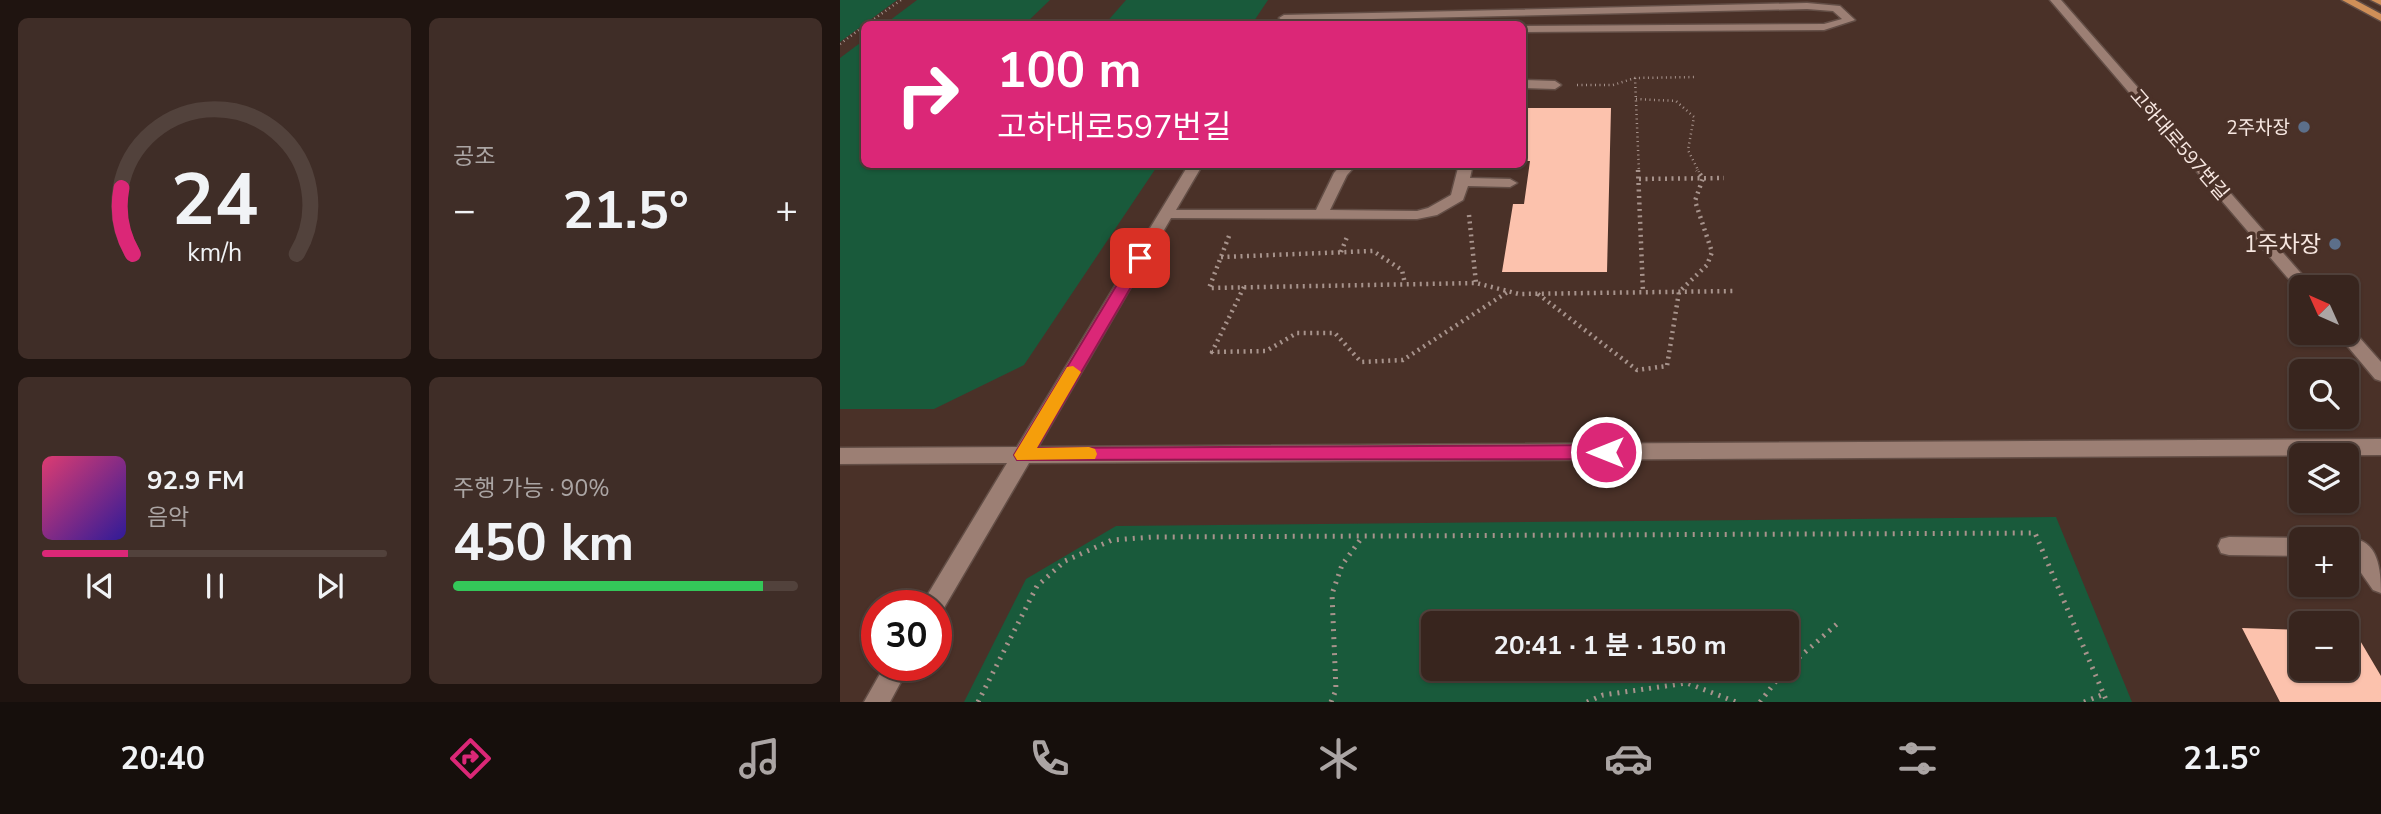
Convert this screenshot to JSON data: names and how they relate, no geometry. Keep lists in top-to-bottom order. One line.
{"streets":{"street":["고하대로597번길"]},"places":["2주차장","1주차장"],"north":"top left","page":{"tile":["공조",["주행 가능 · 90%","450 km"]],"turn":["100 m","고하대로597번길"],"heat":["−","21.5°","+"],"map_buttons":["+","−"],"song":["92.9 FM","음악"],"limit":"30","trip":"20:41 · 1 분 · 150 m","tabs":["20:40","21.5°"],"gauge":["24","km/h"]}}
